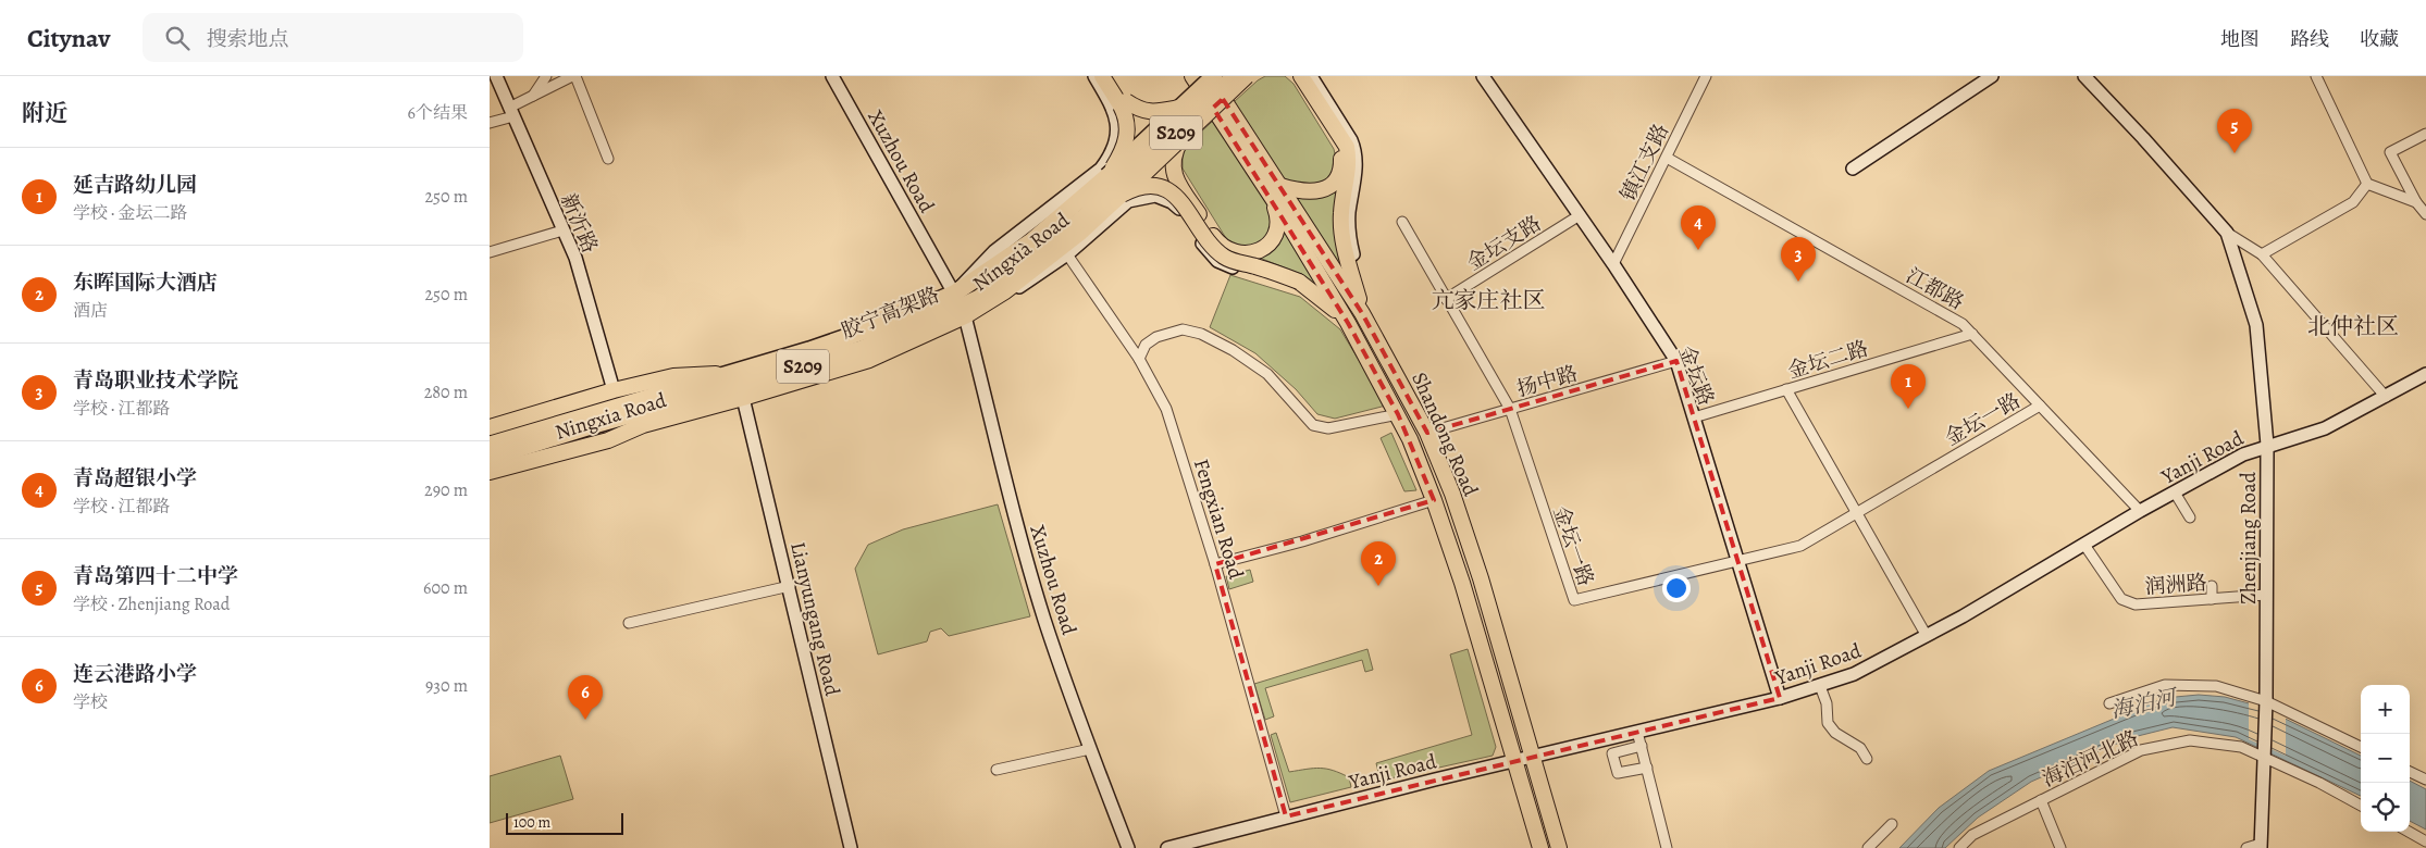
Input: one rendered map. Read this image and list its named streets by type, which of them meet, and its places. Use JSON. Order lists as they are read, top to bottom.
{
  "streets": {
    "highway": ["S209", "胶宁高架路"],
    "main road": ["Níngxià Road", "Ningxia Road", "Shandong Road"],
    "street": [
      "Xuzhou Road",
      "镇江支路",
      "新沂路",
      "金坛支路",
      "江都路",
      "金坛二路",
      "金坛路",
      "扬中路",
      "金坛一路",
      "Yanji Road",
      "Fengxian Road",
      "Zhenjiang Road",
      "润洲路",
      "Lianyungang Road",
      "海泊河北路"
    ]
  },
  "crossings": [
    ["Xuzhou Road", "Níngxià Road"],
    ["Xuzhou Road", "胶宁高架路"],
    ["镇江支路", "江都路"],
    ["镇江支路", "金坛路"],
    ["新沂路", "Ningxia Road"],
    ["金坛支路", "金坛路"],
    ["金坛支路", "金坛一路"],
    ["Níngxià Road", "胶宁高架路"],
    ["Níngxià Road", "Ningxia Road"],
    ["Níngxià Road", "Lianyungang Road"],
    ["江都路", "金坛二路"],
    ["江都路", "金坛一路"],
    ["江都路", "Yanji Road"],
    ["胶宁高架路", "Ningxia Road"],
    ["金坛二路", "金坛路"],
    ["金坛路", "扬中路"],
    ["金坛路", "金坛一路"],
    ["金坛路", "Yanji Road"],
    ["扬中路", "金坛一路"],
    ["扬中路", "Shandong Road"],
    ["Ningxia Road", "Lianyungang Road"],
    ["Shandong Road", "Yanji Road"],
    ["Yanji Road", "Fengxian Road"],
    ["Yanji Road", "Zhenjiang Road"],
    ["Yanji Road", "润洲路"],
    ["Zhenjiang Road", "润洲路"],
    ["Zhenjiang Road", "海泊河北路"]
  ],
  "districts": ["亢家庄社区", "北仲社区"],
  "water": ["海泊河"],
  "scale_bar": "100 m",
  "page": {
    "header": "Citynav",
    "search": "搜索地点",
    "nav": ["地图", "路线", "收藏"],
    "heading": ["附近", "6个结果"],
    "pins": [
      "5",
      "4",
      "3",
      "1",
      "2",
      "6"
    ],
    "list": [
      {
        "mark": "1",
        "name": "延吉路幼儿园",
        "note": "学校 · 金坛二路",
        "value": "250 m"
      },
      {
        "mark": "2",
        "name": "东晖国际大酒店",
        "note": "酒店",
        "value": "250 m"
      },
      {
        "mark": "3",
        "name": "青岛职业技术学院",
        "note": "学校 · 江都路",
        "value": "280 m"
      },
      {
        "mark": "4",
        "name": "青岛超银小学",
        "note": "学校 · 江都路",
        "value": "290 m"
      },
      {
        "mark": "5",
        "name": "青岛第四十二中学",
        "note": "学校 · Zhenjiang Road",
        "value": "600 m"
      },
      {
        "mark": "6",
        "name": "连云港路小学",
        "note": "学校",
        "value": "930 m"
      }
    ],
    "map_buttons": ["+", "−"],
    "scale": "100 m"
  }
}
